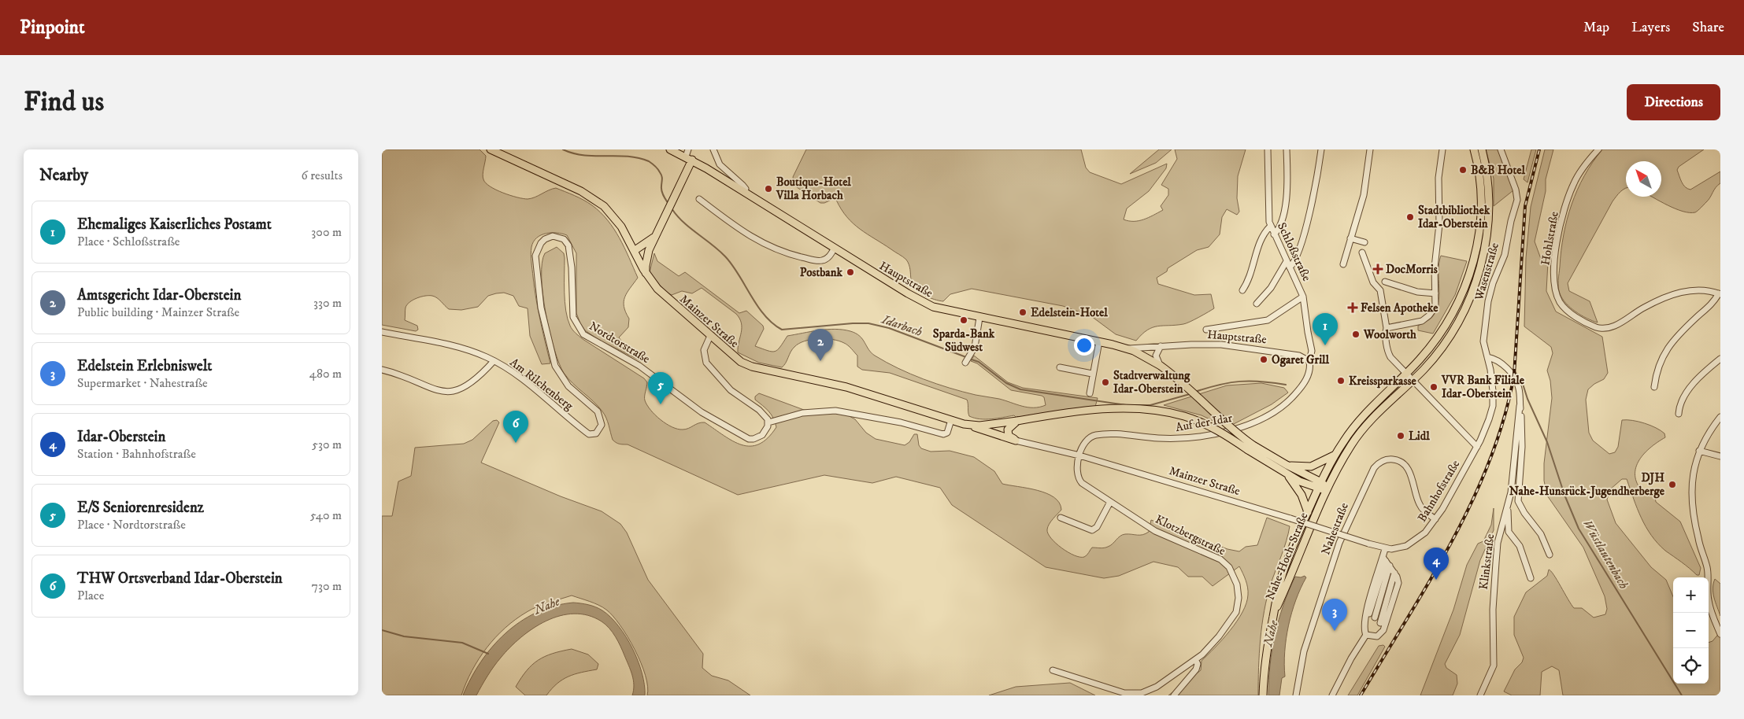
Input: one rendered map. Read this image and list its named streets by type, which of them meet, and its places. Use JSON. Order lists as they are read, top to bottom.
{
  "streets": {
    "main road": ["Hauptstraße", "Mainzer Straße", "Nahe-Hoch-Straße"],
    "street": [
      "Hohlstraße",
      "Schloßstraße",
      "Wasenstraße",
      "Nordtorstraße",
      "Am Rilchenberg",
      "Auf der Idar",
      "Bahnhofstraße",
      "Nahestraße",
      "Klotzbergstraße",
      "Klinkstraße"
    ]
  },
  "crossings": [
    ["Schloßstraße", "Hauptstraße"],
    ["Schloßstraße", "Auf der Idar"],
    ["Wasenstraße", "Bahnhofstraße"],
    ["Hauptstraße", "Auf der Idar"],
    ["Mainzer Straße", "Auf der Idar"],
    ["Mainzer Straße", "Bahnhofstraße"],
    ["Mainzer Straße", "Klotzbergstraße"],
    ["Nordtorstraße", "Am Rilchenberg"],
    ["Auf der Idar", "Klotzbergstraße"],
    ["Bahnhofstraße", "Nahestraße"]
  ],
  "water": ["Idarbach", "Wüstlautenbach", "Nahe"],
  "places": {
    "other": [
      "B&B Hotel",
      "Boutique-Hotel Villa Horbach",
      "Stadtbibliothek Idar-Oberstein",
      "Postbank",
      "Edelstein-Hotel",
      "Sparda-Bank Südwest",
      "Woolworth",
      "Ogaret Grill",
      "Kreissparkasse",
      "Stadtverwaltung Idar-Oberstein",
      "VVR Bank Filiale Idar-Oberstein",
      "Lidl",
      "DJH Nahe-Hunsrück-Jugendherberge"
    ],
    "health": ["DocMorris", "Felsen Apotheke"]
  },
  "north": "top left",
  "page": {
    "header": "Pinpoint",
    "nav": ["Map", "Layers", "Share"],
    "buttons": "Directions",
    "title": "Find us",
    "heading": ["Nearby", "6 results"],
    "list": [
      {
        "mark": "1",
        "name": "Ehemaliges Kaiserliches Postamt",
        "note": "Place · Schloßstraße",
        "value": "300 m"
      },
      {
        "mark": "2",
        "name": "Amtsgericht Idar-Oberstein",
        "note": "Public building · Mainzer Straße",
        "value": "330 m"
      },
      {
        "mark": "3",
        "name": "Edelstein Erlebniswelt",
        "note": "Supermarket · Nahestraße",
        "value": "480 m"
      },
      {
        "mark": "4",
        "name": "Idar-Oberstein",
        "note": "Station · Bahnhofstraße",
        "value": "530 m"
      },
      {
        "mark": "5",
        "name": "E/S Seniorenresidenz",
        "note": "Place · Nordtorstraße",
        "value": "540 m"
      },
      {
        "mark": "6",
        "name": "THW Ortsverband Idar-Oberstein",
        "note": "Place",
        "value": "730 m"
      }
    ],
    "pins": [
      "1",
      "2",
      "5",
      "6",
      "4",
      "3"
    ],
    "map_buttons": ["+", "−"]
  }
}
